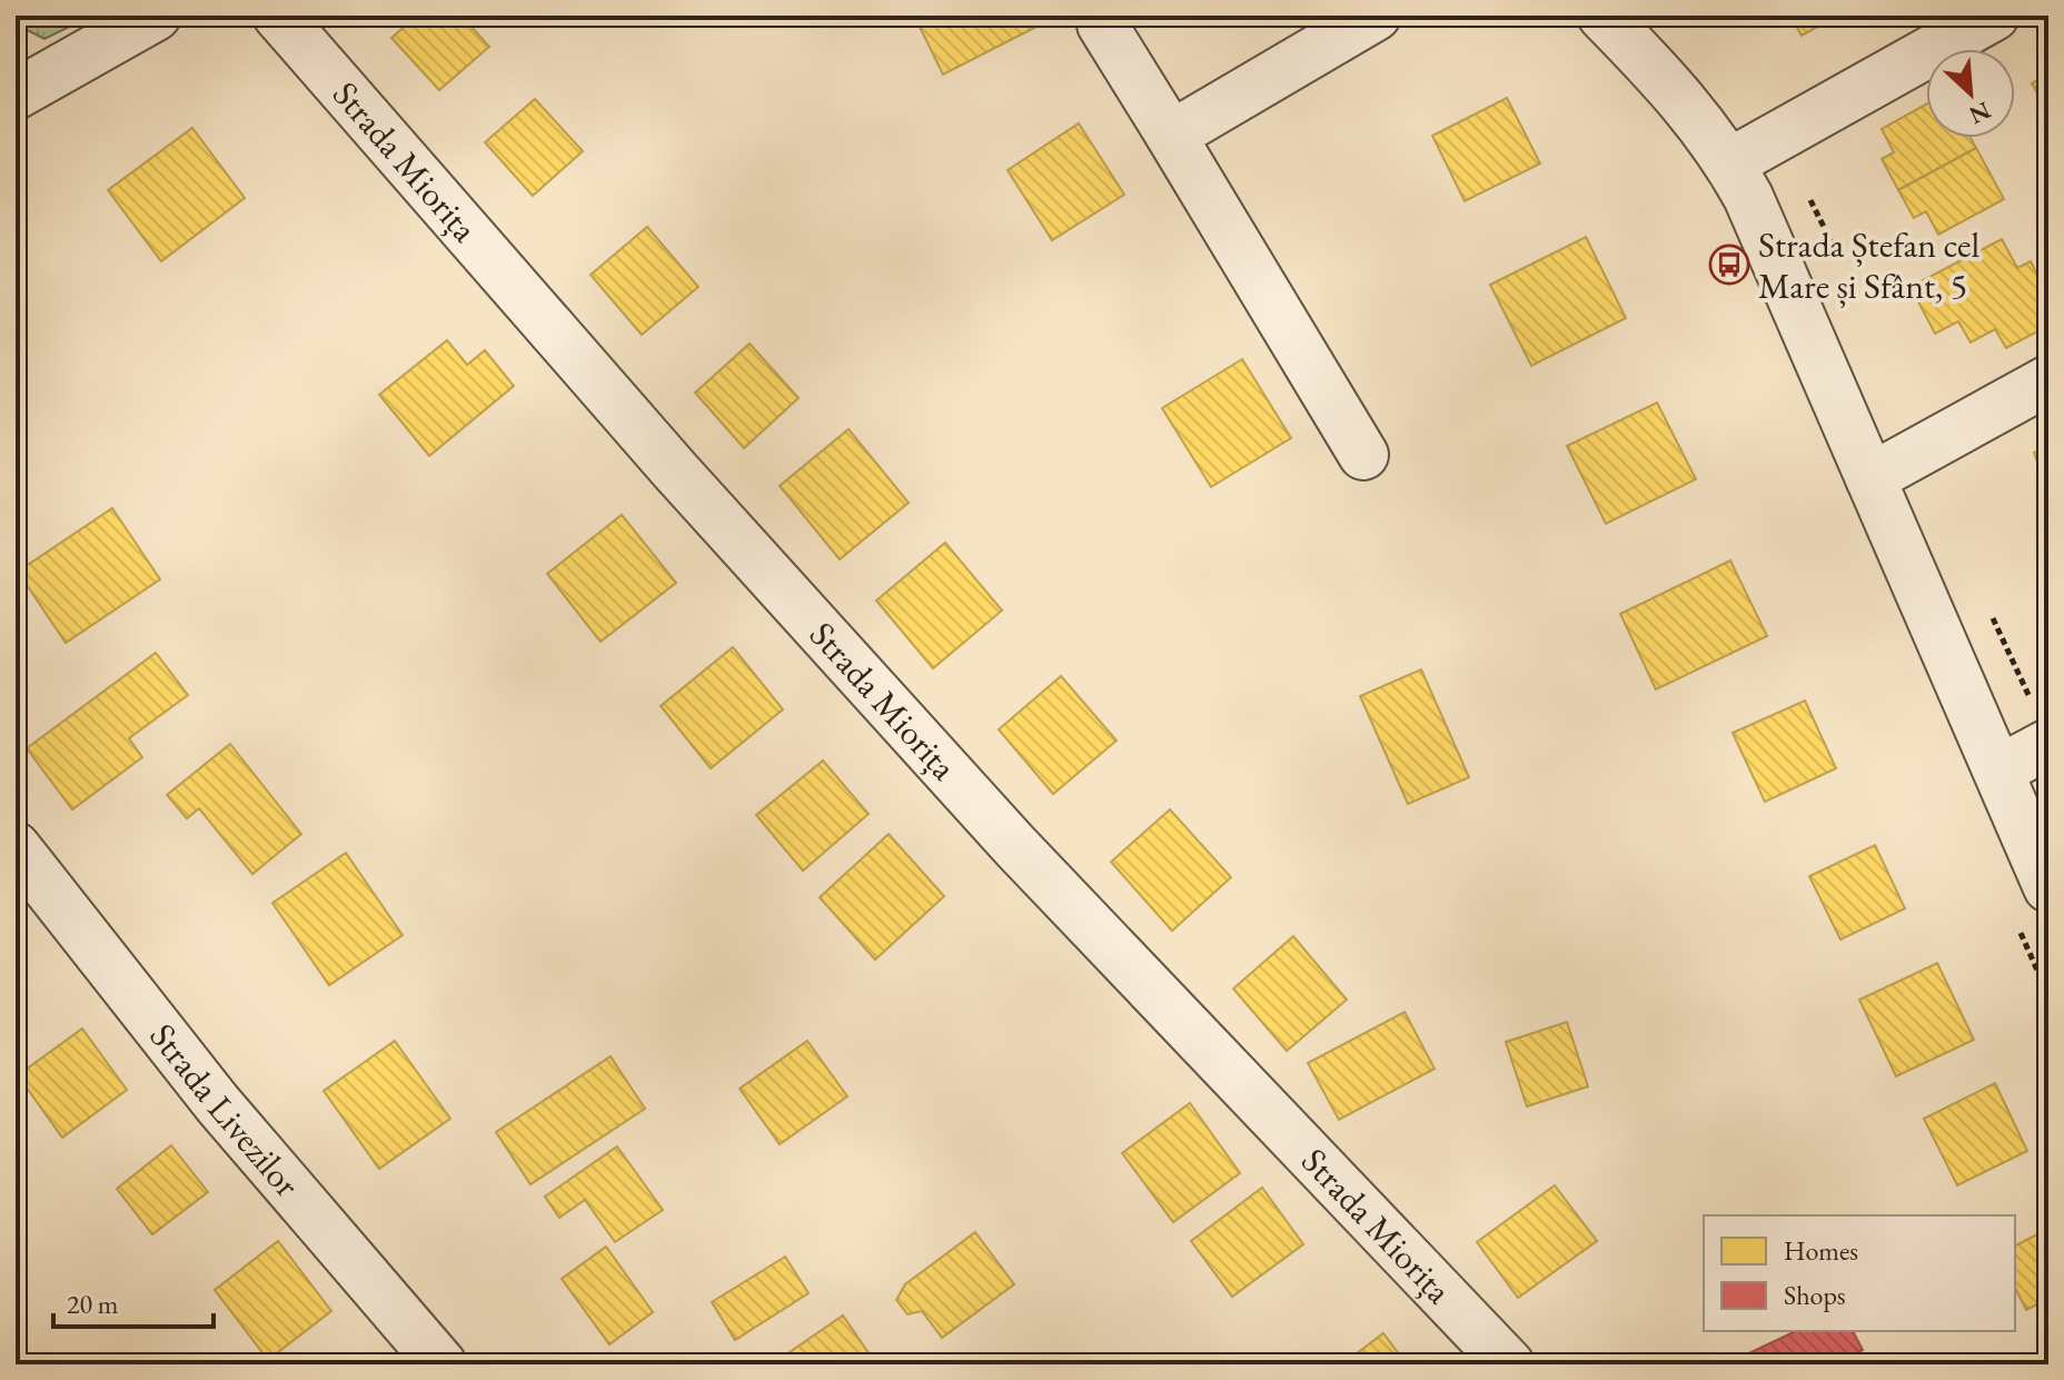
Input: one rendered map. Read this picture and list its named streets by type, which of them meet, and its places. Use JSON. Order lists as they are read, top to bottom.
{
  "streets": {
    "street": ["Strada Miorița", "Strada Livezilor"]
  },
  "places": {
    "bus stop": ["Strada Ștefan cel Mare și Sfânt, 5"]
  },
  "legend": ["Homes", "Shops"],
  "scale_bar": "20 m",
  "north": "bottom right"
}
